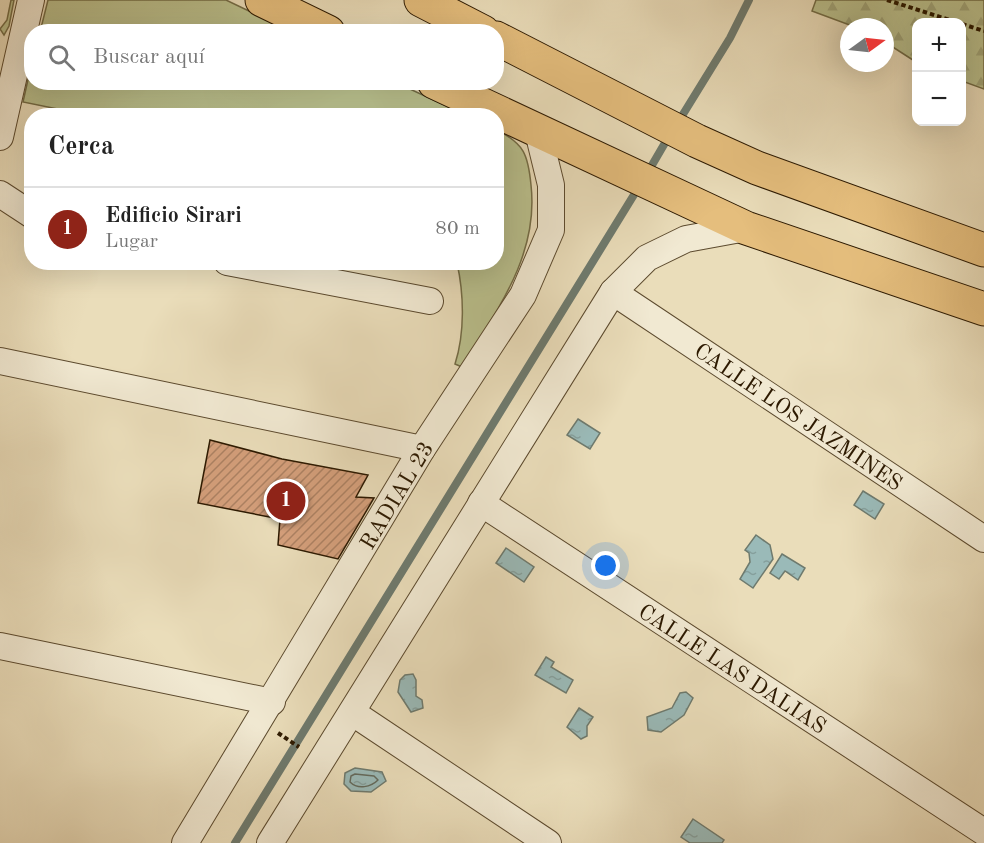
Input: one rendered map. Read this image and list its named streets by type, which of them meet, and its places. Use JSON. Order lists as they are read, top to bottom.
{
  "streets": {
    "street": ["CALLE LOS JAZMINES", "RADIAL 23", "CALLE LAS DALIAS"]
  },
  "north": "right",
  "page": {
    "map_buttons": ["+", "−"],
    "search": "Buscar aquí",
    "heading": "Cerca",
    "list": [
      {
        "mark": "1",
        "name": "Edificio Sirari",
        "note": "Lugar",
        "value": "80 m"
      }
    ],
    "pins": "1"
  }
}
